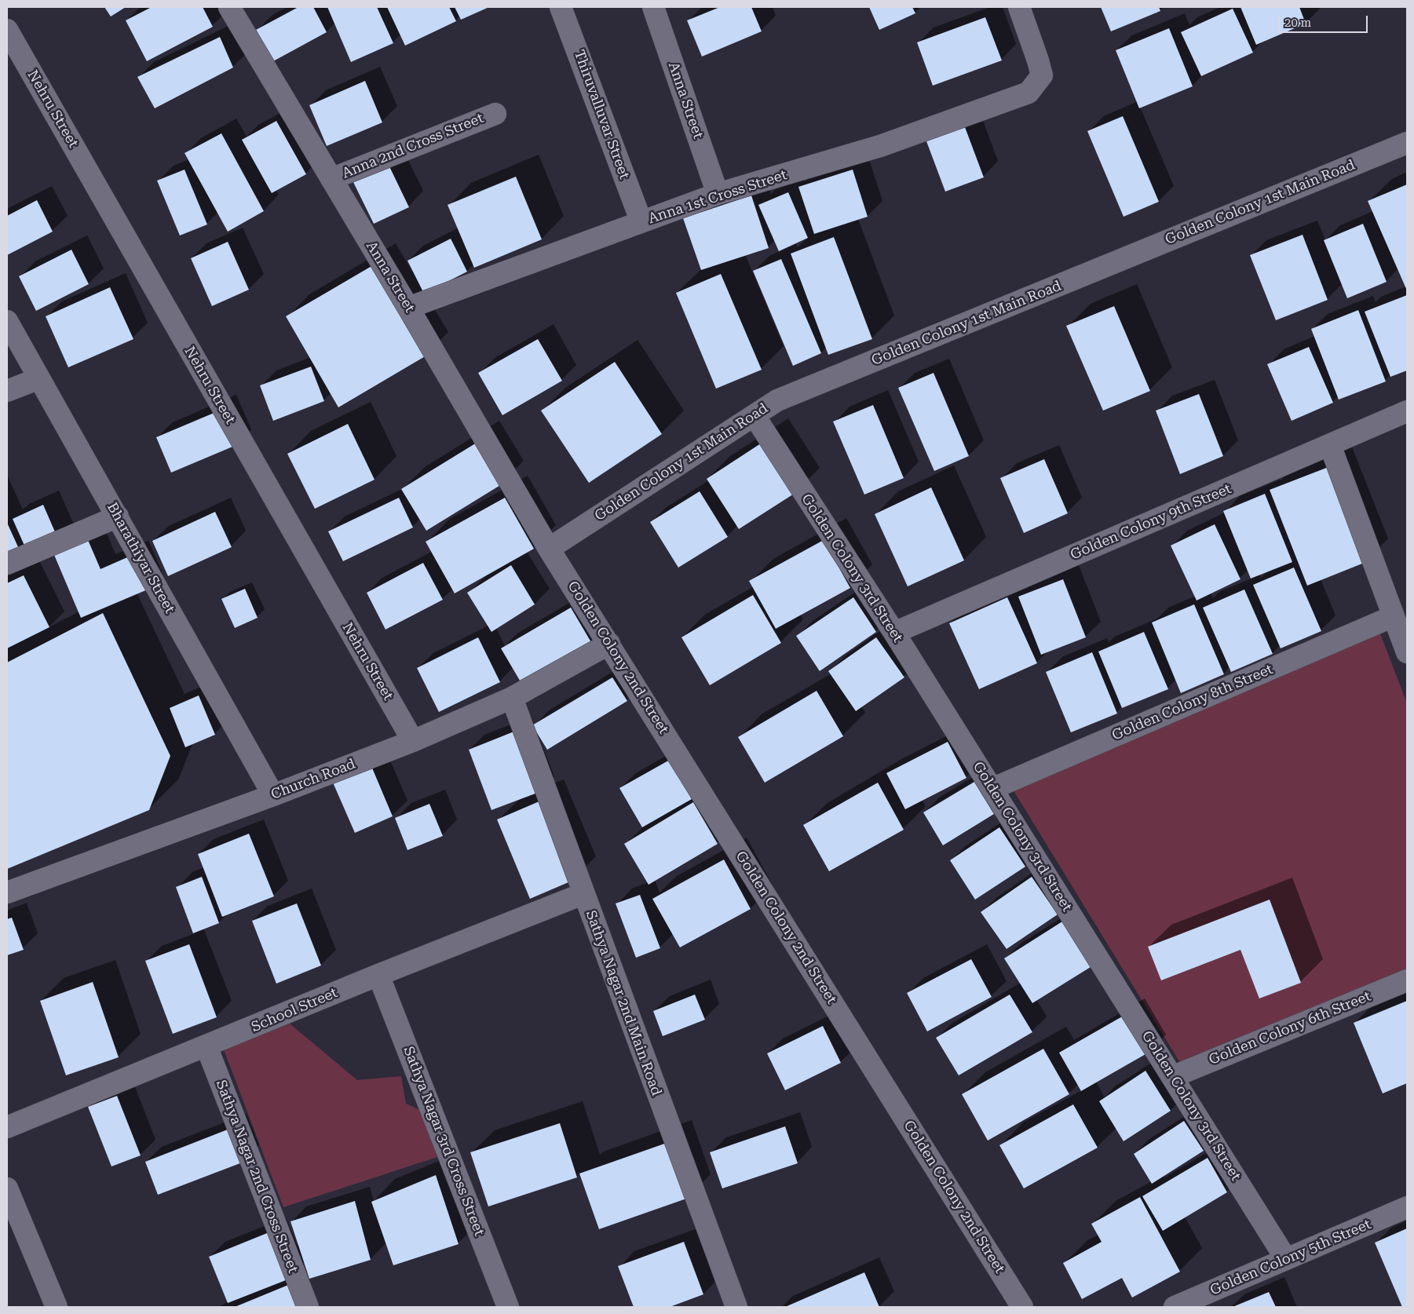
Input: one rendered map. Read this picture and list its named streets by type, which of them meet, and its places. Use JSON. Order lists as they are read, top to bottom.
{
  "streets": {
    "street": [
      "Anna Street",
      "Nehru Street",
      "Thiruvalluvar Street",
      "Anna 2nd Cross Street",
      "Anna 1st Cross Street",
      "Golden Colony 1st Main Road",
      "Golden Colony 9th Street",
      "Bharathiyar Street",
      "Golden Colony 3rd Street",
      "Golden Colony 2nd Street",
      "Golden Colony 8th Street",
      "Church Road",
      "Sathya Nagar 2nd Main Road",
      "School Street",
      "Golden Colony 6th Street",
      "Sathya Nagar 3rd Cross Street",
      "Sathya Nagar 2nd Cross Street",
      "Golden Colony 5th Street"
    ]
  },
  "crossings": [
    ["Anna Street", "Anna 2nd Cross Street"],
    ["Anna Street", "Anna 1st Cross Street"],
    ["Anna Street", "Golden Colony 1st Main Road"],
    ["Anna Street", "Golden Colony 2nd Street"],
    ["Nehru Street", "Church Road"],
    ["Thiruvalluvar Street", "Anna 1st Cross Street"],
    ["Golden Colony 1st Main Road", "Golden Colony 3rd Street"],
    ["Golden Colony 1st Main Road", "Golden Colony 2nd Street"],
    ["Golden Colony 9th Street", "Golden Colony 3rd Street"],
    ["Bharathiyar Street", "Church Road"],
    ["Golden Colony 3rd Street", "Golden Colony 8th Street"],
    ["Golden Colony 3rd Street", "Golden Colony 6th Street"],
    ["Golden Colony 3rd Street", "Golden Colony 5th Street"],
    ["Golden Colony 2nd Street", "Church Road"],
    ["Church Road", "Sathya Nagar 2nd Main Road"],
    ["Sathya Nagar 2nd Main Road", "School Street"],
    ["School Street", "Sathya Nagar 3rd Cross Street"],
    ["School Street", "Sathya Nagar 2nd Cross Street"]
  ],
  "scale_bar": "20 m"
}
